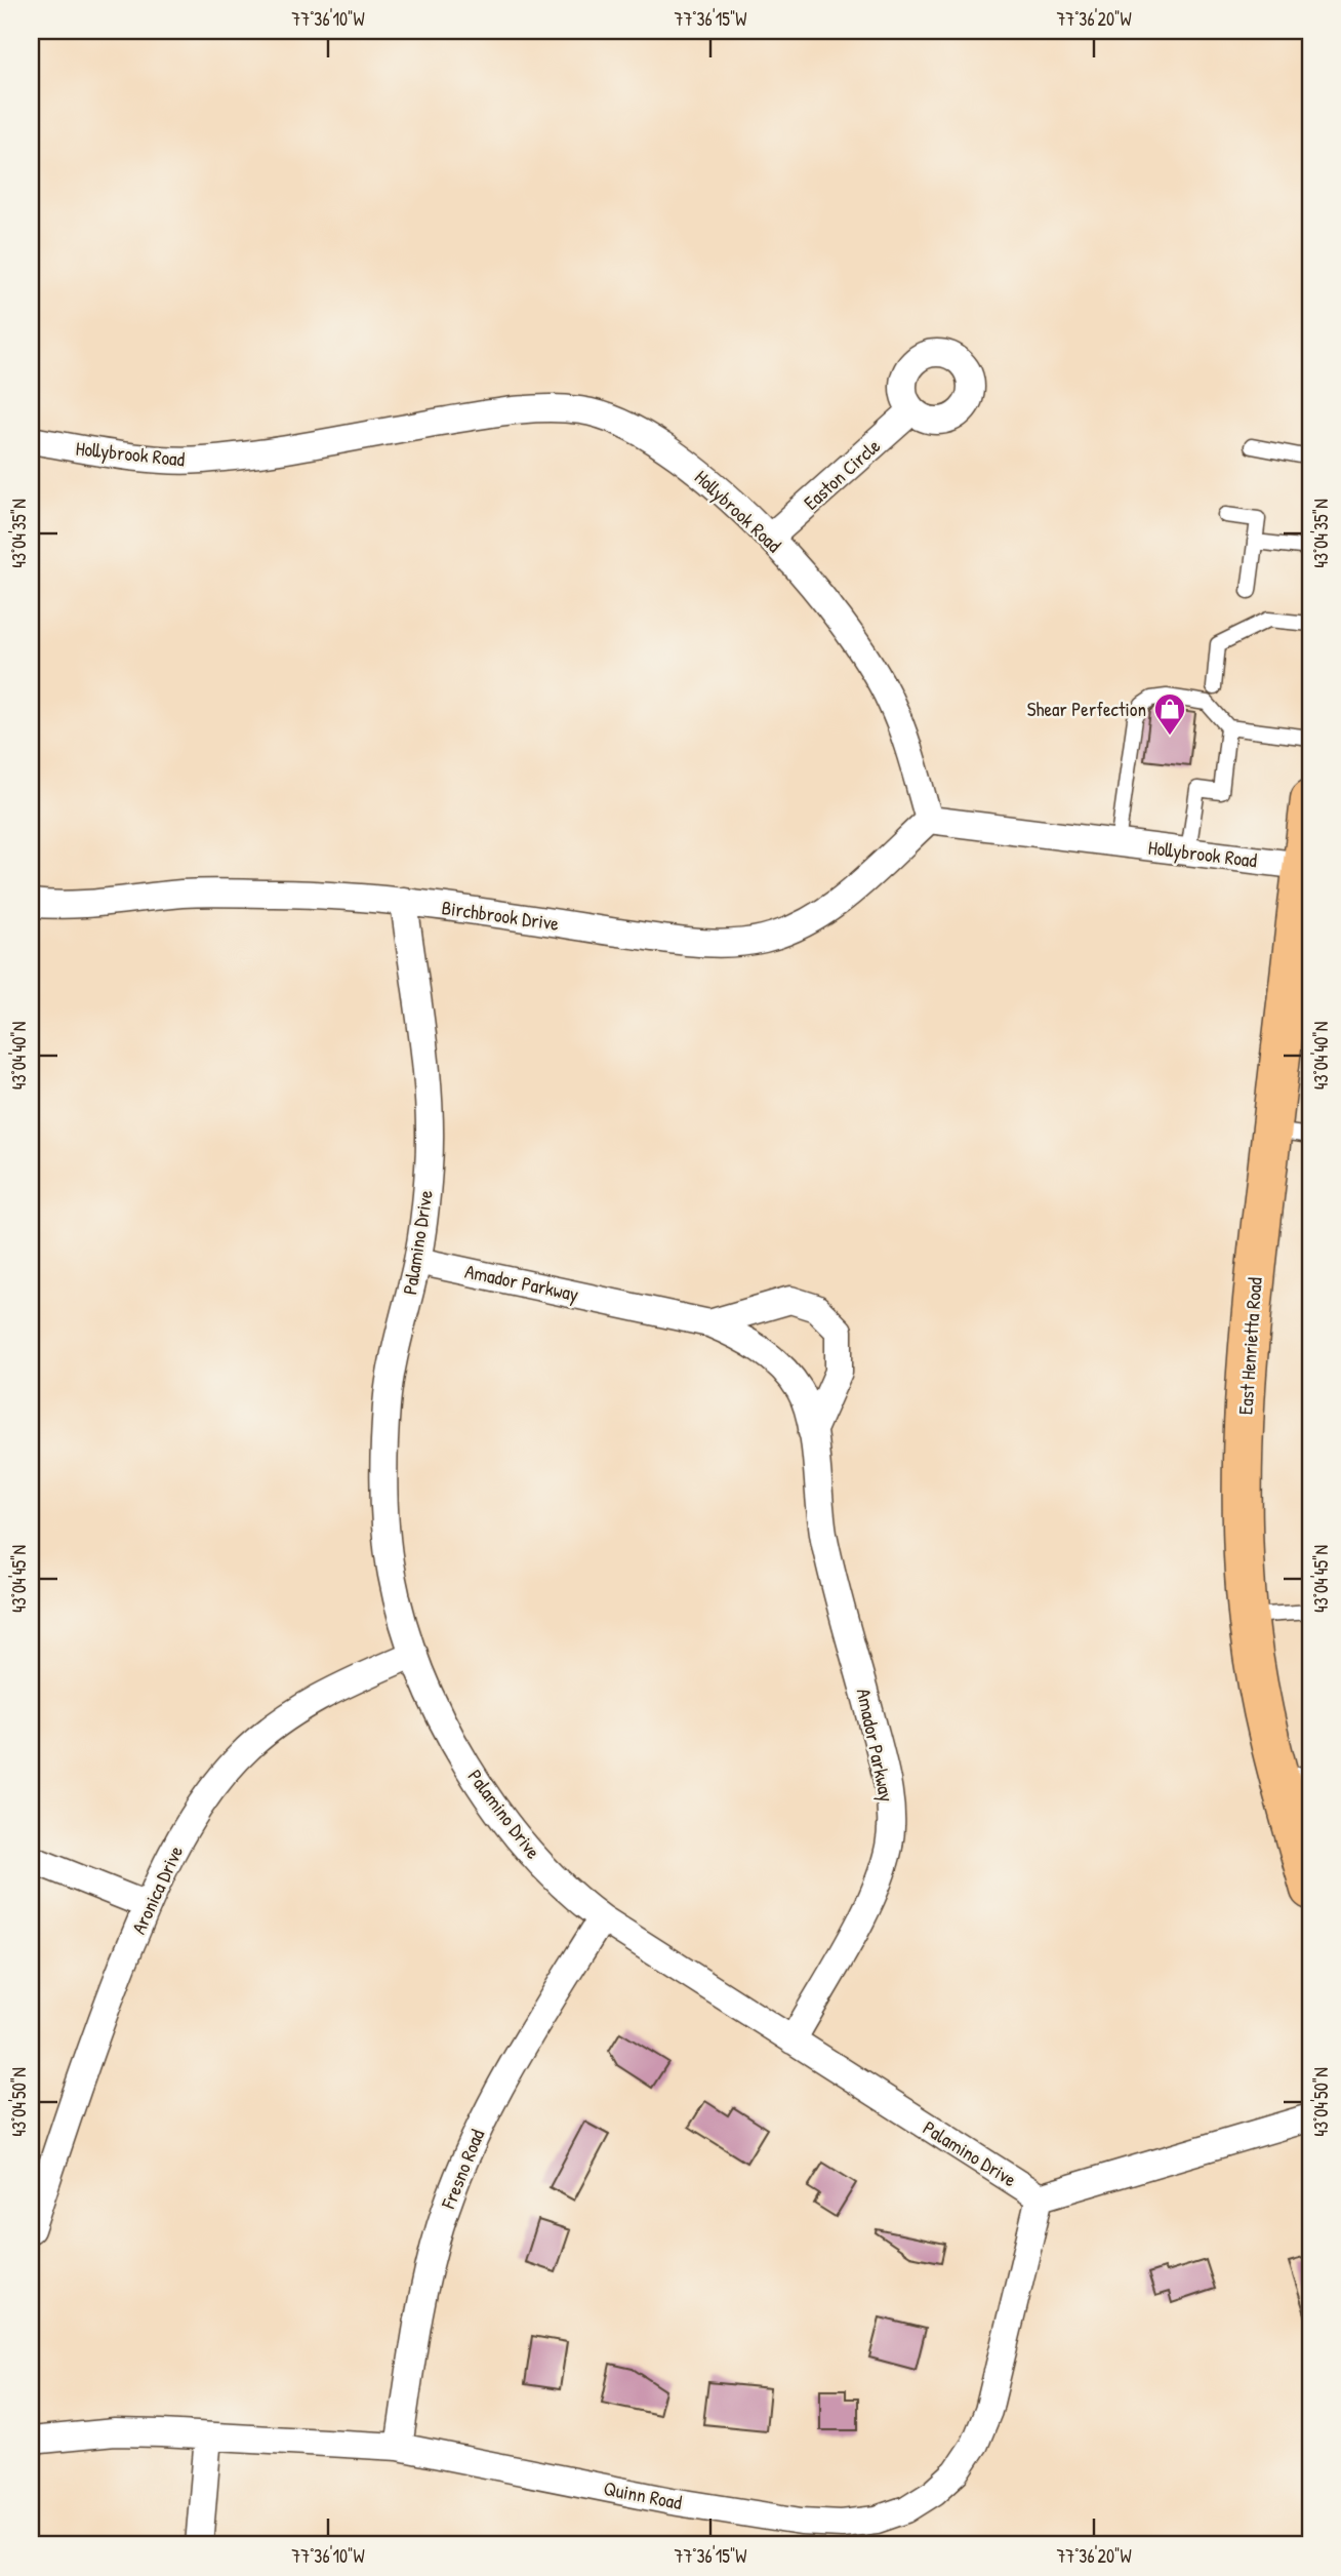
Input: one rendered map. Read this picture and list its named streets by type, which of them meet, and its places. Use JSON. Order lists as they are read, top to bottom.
{
  "streets": {
    "main road": ["East Henrietta Road"],
    "street": [
      "Hollybrook Road",
      "Easton Circle",
      "Birchbrook Drive",
      "Palamino Drive",
      "Amador Parkway",
      "Aronica Drive",
      "Fresno Road",
      "Quinn Road"
    ]
  },
  "crossings": [
    ["Hollybrook Road", "Easton Circle"],
    ["Hollybrook Road", "Birchbrook Drive"],
    ["Hollybrook Road", "East Henrietta Road"],
    ["Birchbrook Drive", "Palamino Drive"],
    ["Palamino Drive", "Amador Parkway"],
    ["Palamino Drive", "Aronica Drive"],
    ["Palamino Drive", "Fresno Road"],
    ["Palamino Drive", "Quinn Road"],
    ["Fresno Road", "Quinn Road"]
  ],
  "places": {
    "shop": ["Shear Perfection"]
  },
  "coordinates": [
    "77°36'10\"W",
    "77°36'15\"W",
    "77°36'20\"W",
    "43°04'35\"N",
    "43°04'40\"N",
    "43°04'45\"N",
    "43°04'50\"N"
  ]
}
